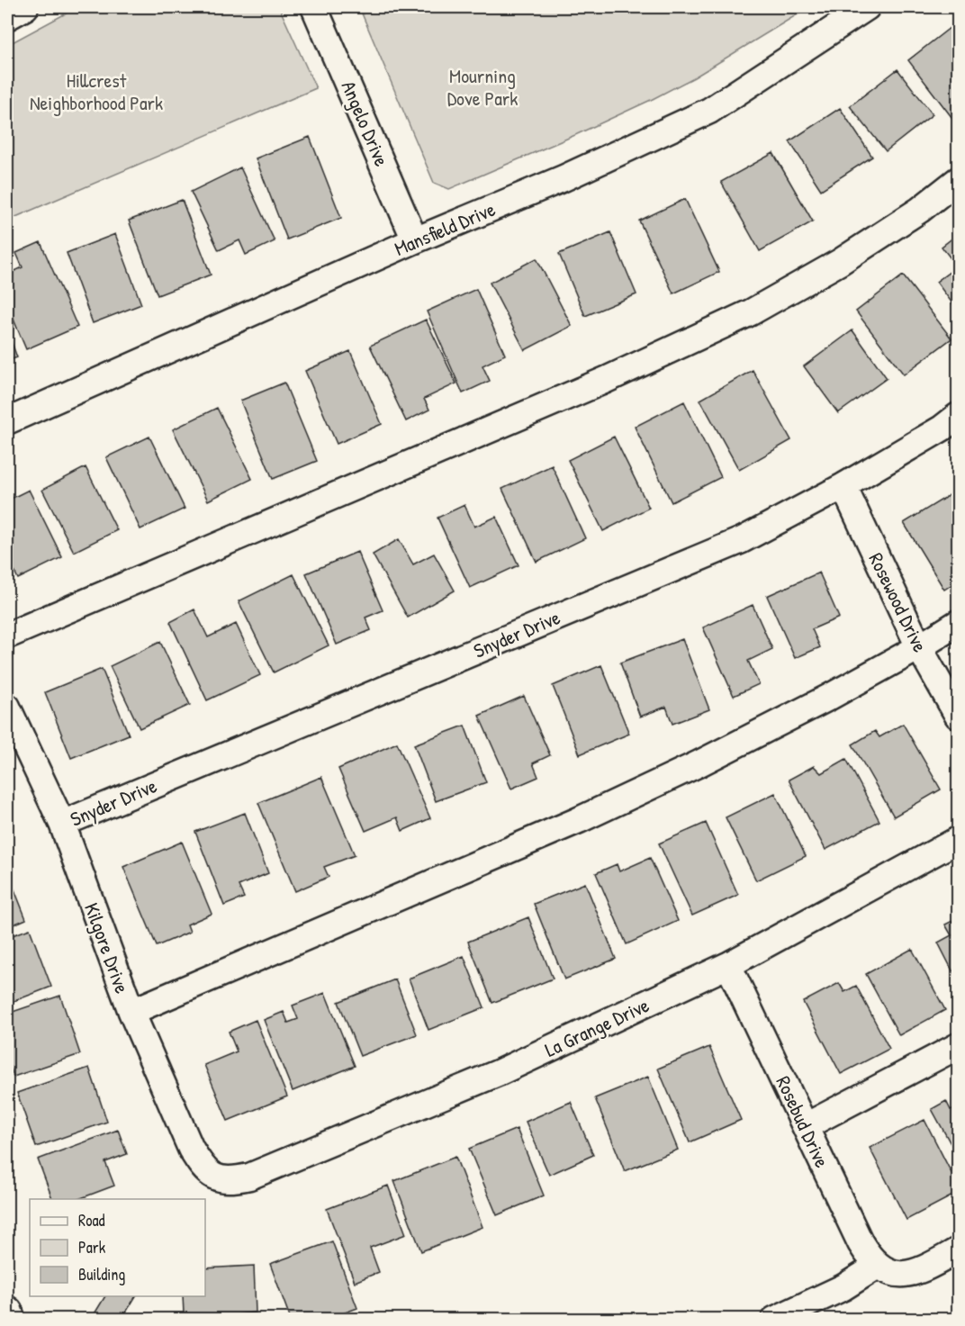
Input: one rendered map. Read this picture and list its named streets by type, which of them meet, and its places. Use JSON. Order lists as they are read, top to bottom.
{
  "streets": {
    "street": [
      "Angelo Drive",
      "Mansfield Drive",
      "Rosewood Drive",
      "Snyder Drive",
      "Kilgore Drive",
      "La Grange Drive",
      "Rosebud Drive"
    ]
  },
  "crossings": [
    ["Angelo Drive", "Mansfield Drive"],
    ["Rosewood Drive", "Snyder Drive"],
    ["Snyder Drive", "Kilgore Drive"],
    ["Kilgore Drive", "La Grange Drive"],
    ["La Grange Drive", "Rosebud Drive"]
  ],
  "parks": ["Mourning Dove Park", "Hillcrest Neighborhood Park"],
  "legend": ["Road", "Park", "Building"]
}
